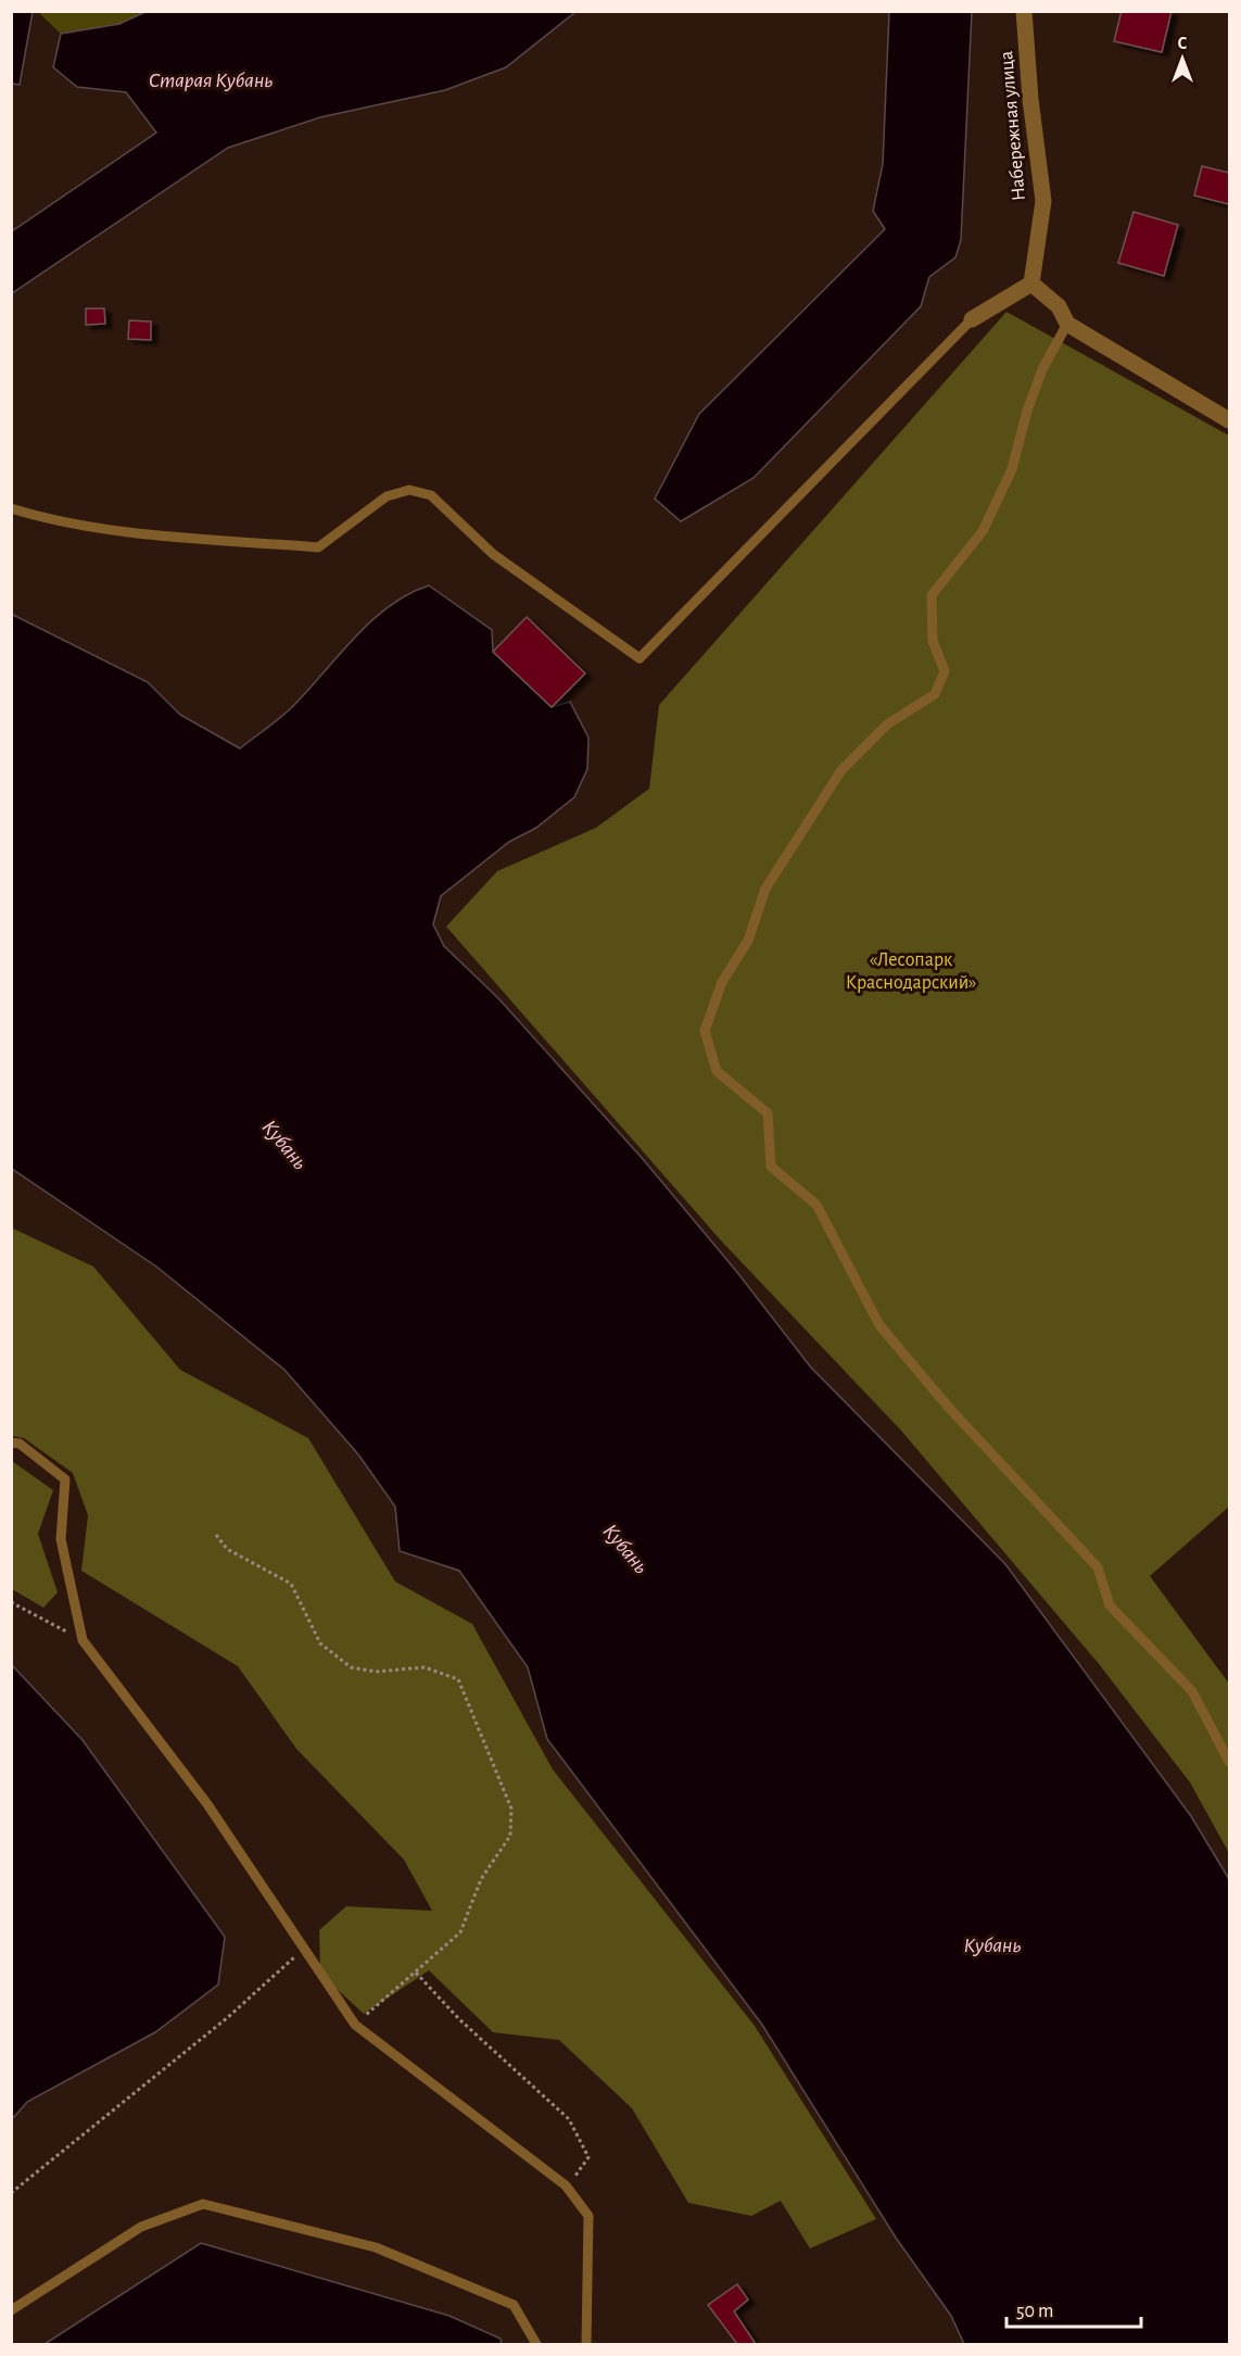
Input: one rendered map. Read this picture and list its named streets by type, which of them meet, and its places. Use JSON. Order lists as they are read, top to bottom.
{
  "streets": {
    "street": ["Набережная улица"]
  },
  "water": ["Старая Кубань", "Кубань"],
  "parks": ["«Лесопарк Краснодарский»"],
  "scale_bar": "50 m",
  "north": "top"
}
